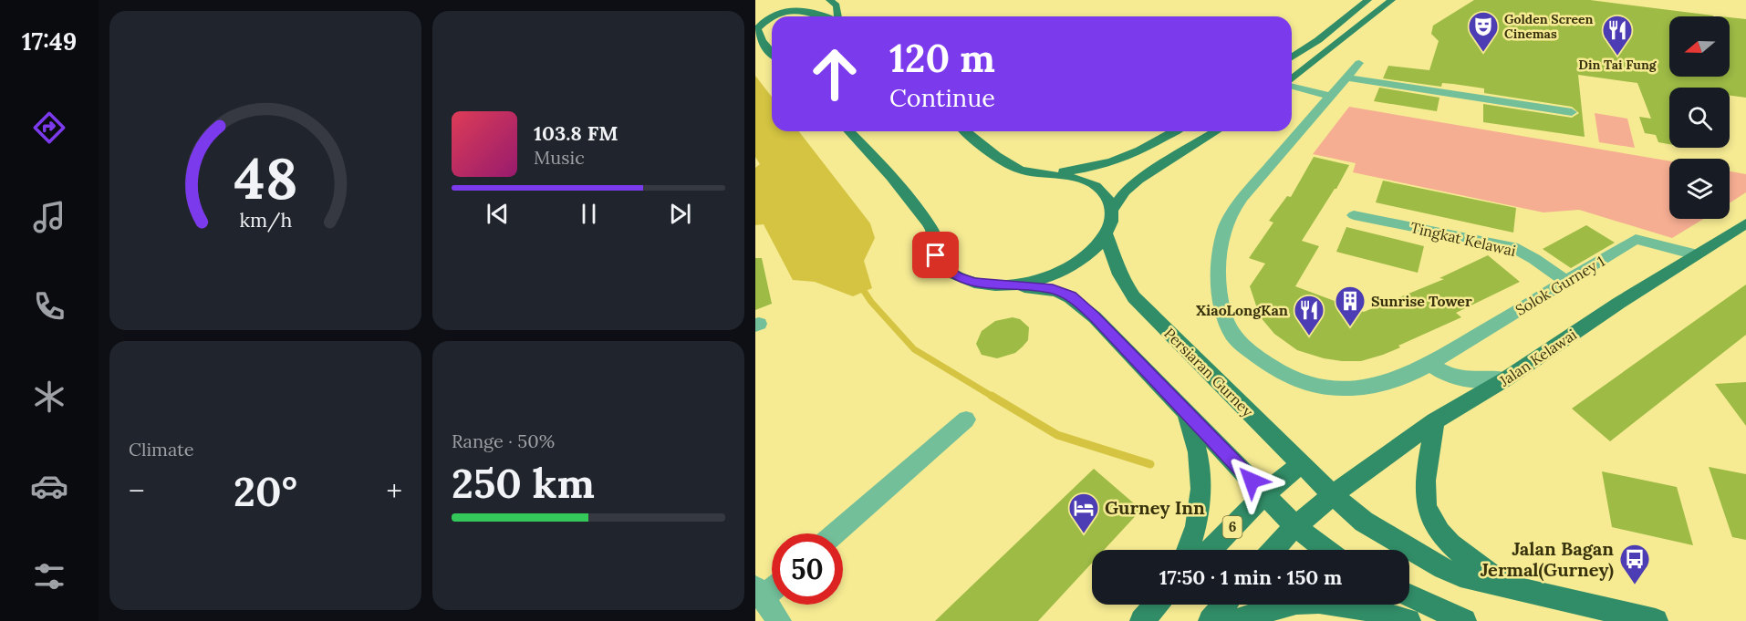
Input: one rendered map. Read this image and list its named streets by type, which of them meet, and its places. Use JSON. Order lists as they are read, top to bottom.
{
  "streets": {
    "main road": ["Jalan Kelawai", "Persiaran Gurney", "6"],
    "street": ["Tingkat Kelawai", "Solok Gurney 1"]
  },
  "crossings": [
    ["Tingkat Kelawai", "Solok Gurney 1"],
    ["Solok Gurney 1", "Jalan Kelawai"],
    ["Jalan Kelawai", "Persiaran Gurney"],
    ["Persiaran Gurney", "6"]
  ],
  "places": {
    "theatre": ["Golden Screen Cinemas"],
    "restaurant": ["Din Tai Fung", "XiaoLongKan"],
    "building": ["Sunrise Tower"],
    "hotel": ["Gurney Inn"],
    "bus stop": ["Jalan Bagan Jermal(Gurney)"]
  },
  "north": "left",
  "page": {
    "tabs": "17:49",
    "turn": ["120 m", "Continue"],
    "song": ["103.8 FM", "Music"],
    "tile": [
      "Climate",
      ["Range · 50%", "250 km"]
    ],
    "heat": ["−", "20°", "+"],
    "limit": "50",
    "trip": "17:50 · 1 min · 150 m",
    "gauge": ["48", "km/h"]
  }
}
